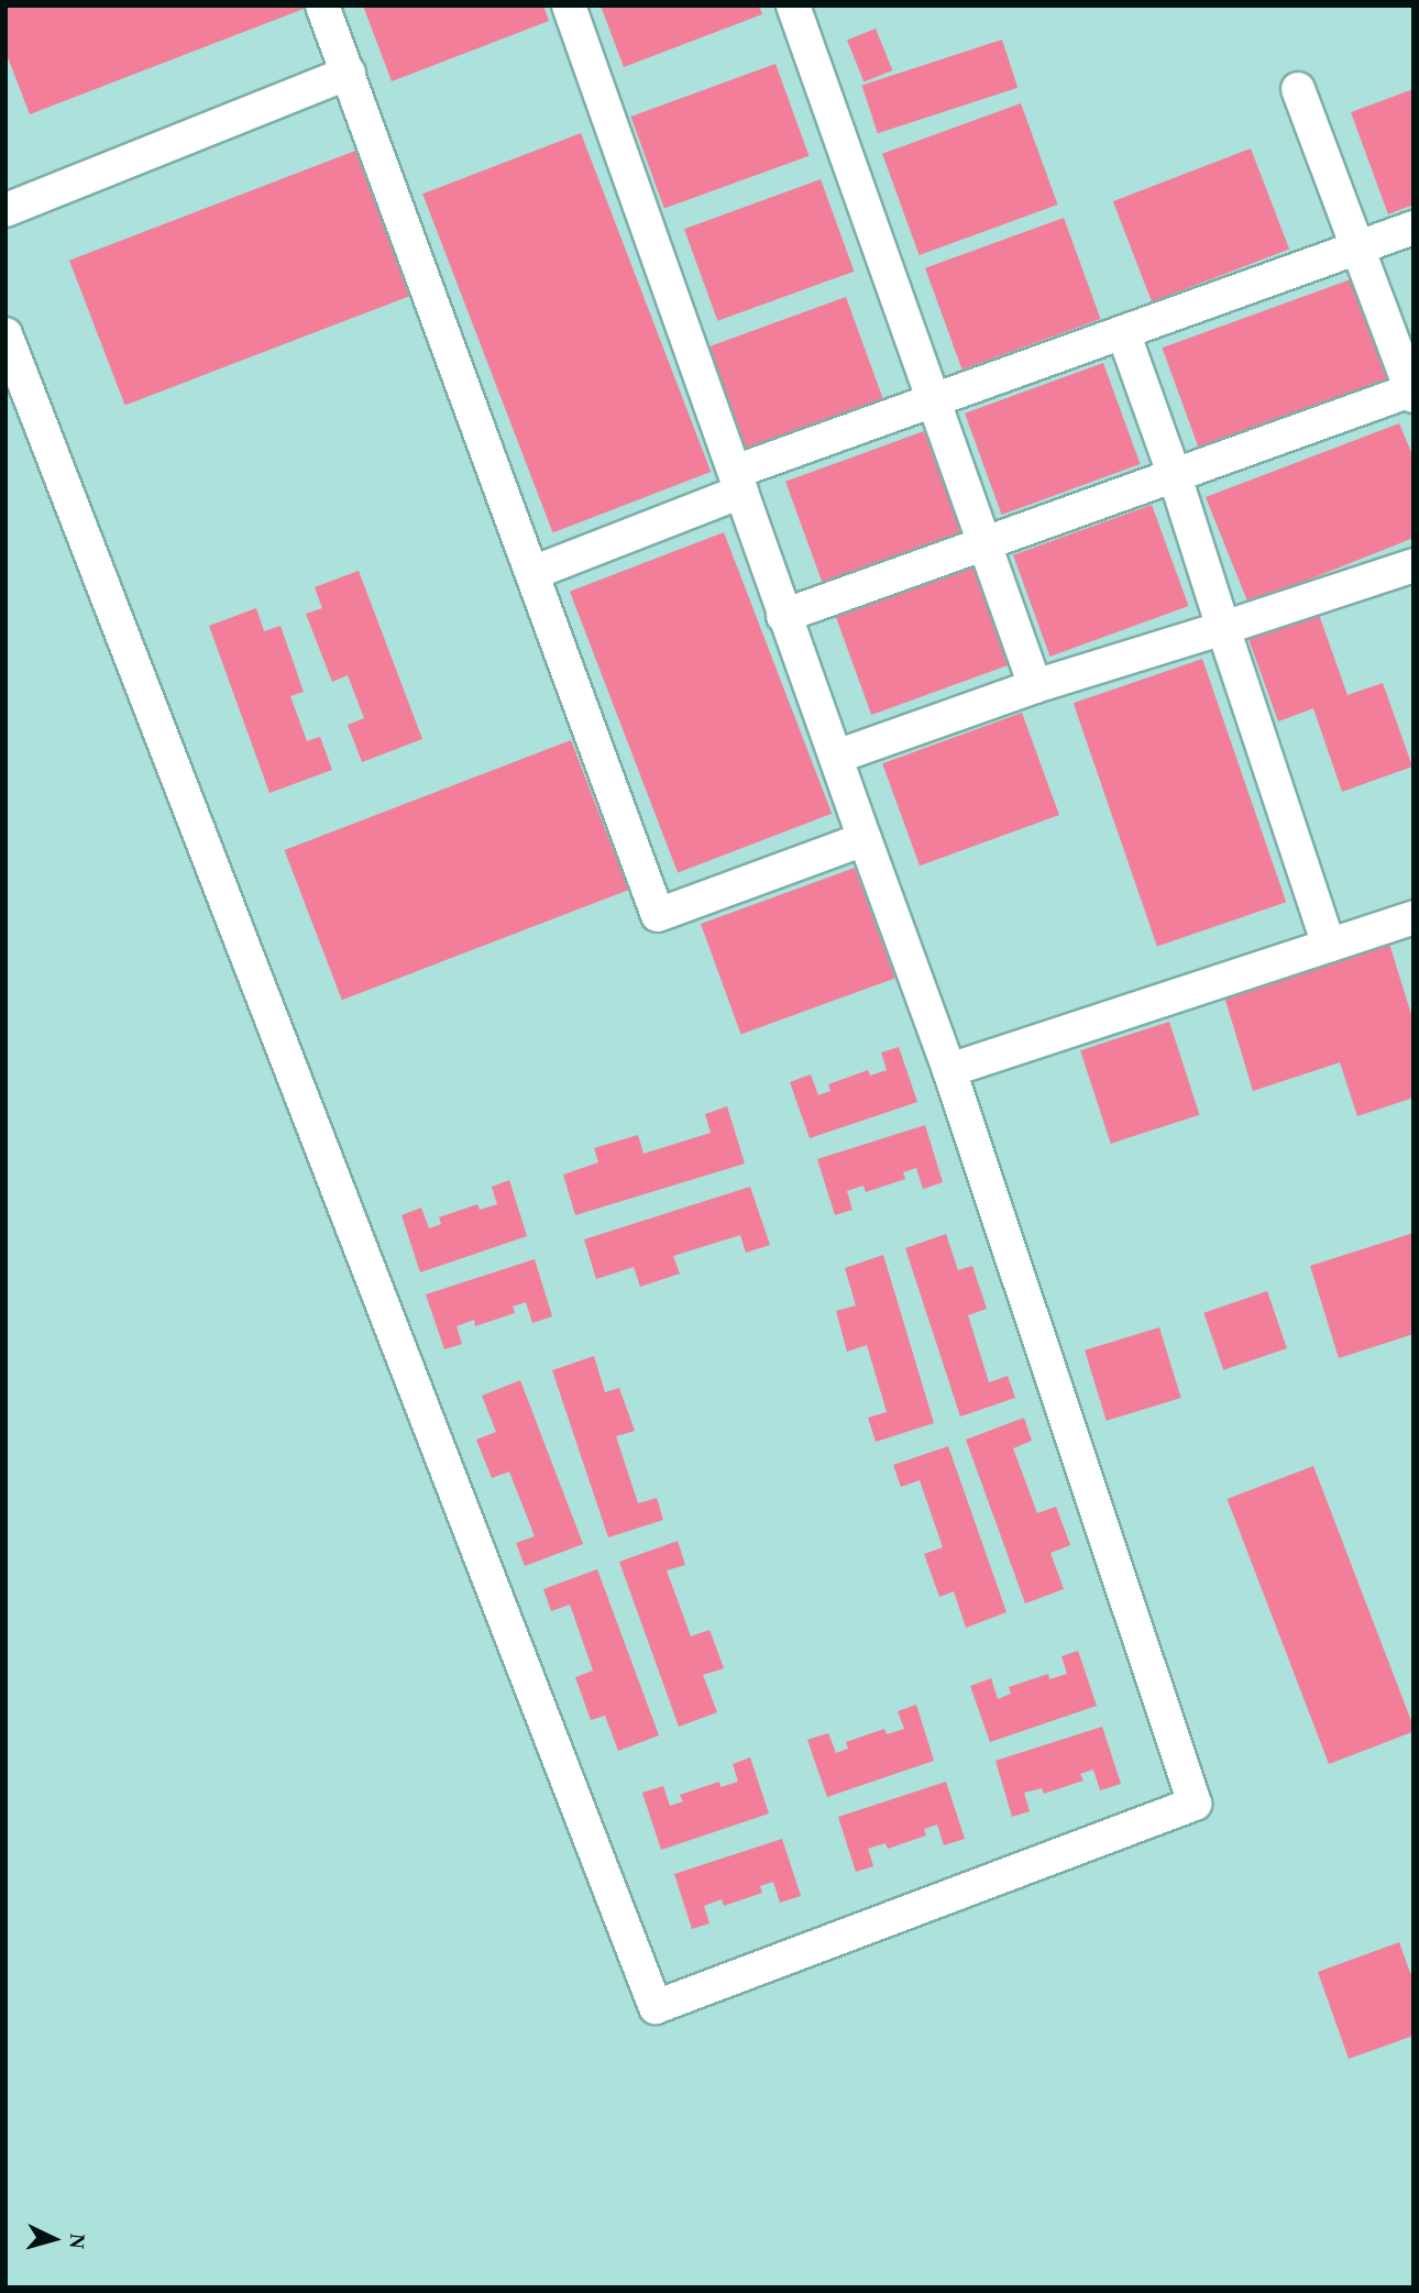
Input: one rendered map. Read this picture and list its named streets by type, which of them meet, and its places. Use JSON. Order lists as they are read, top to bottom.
{
  "north": "right"
}
